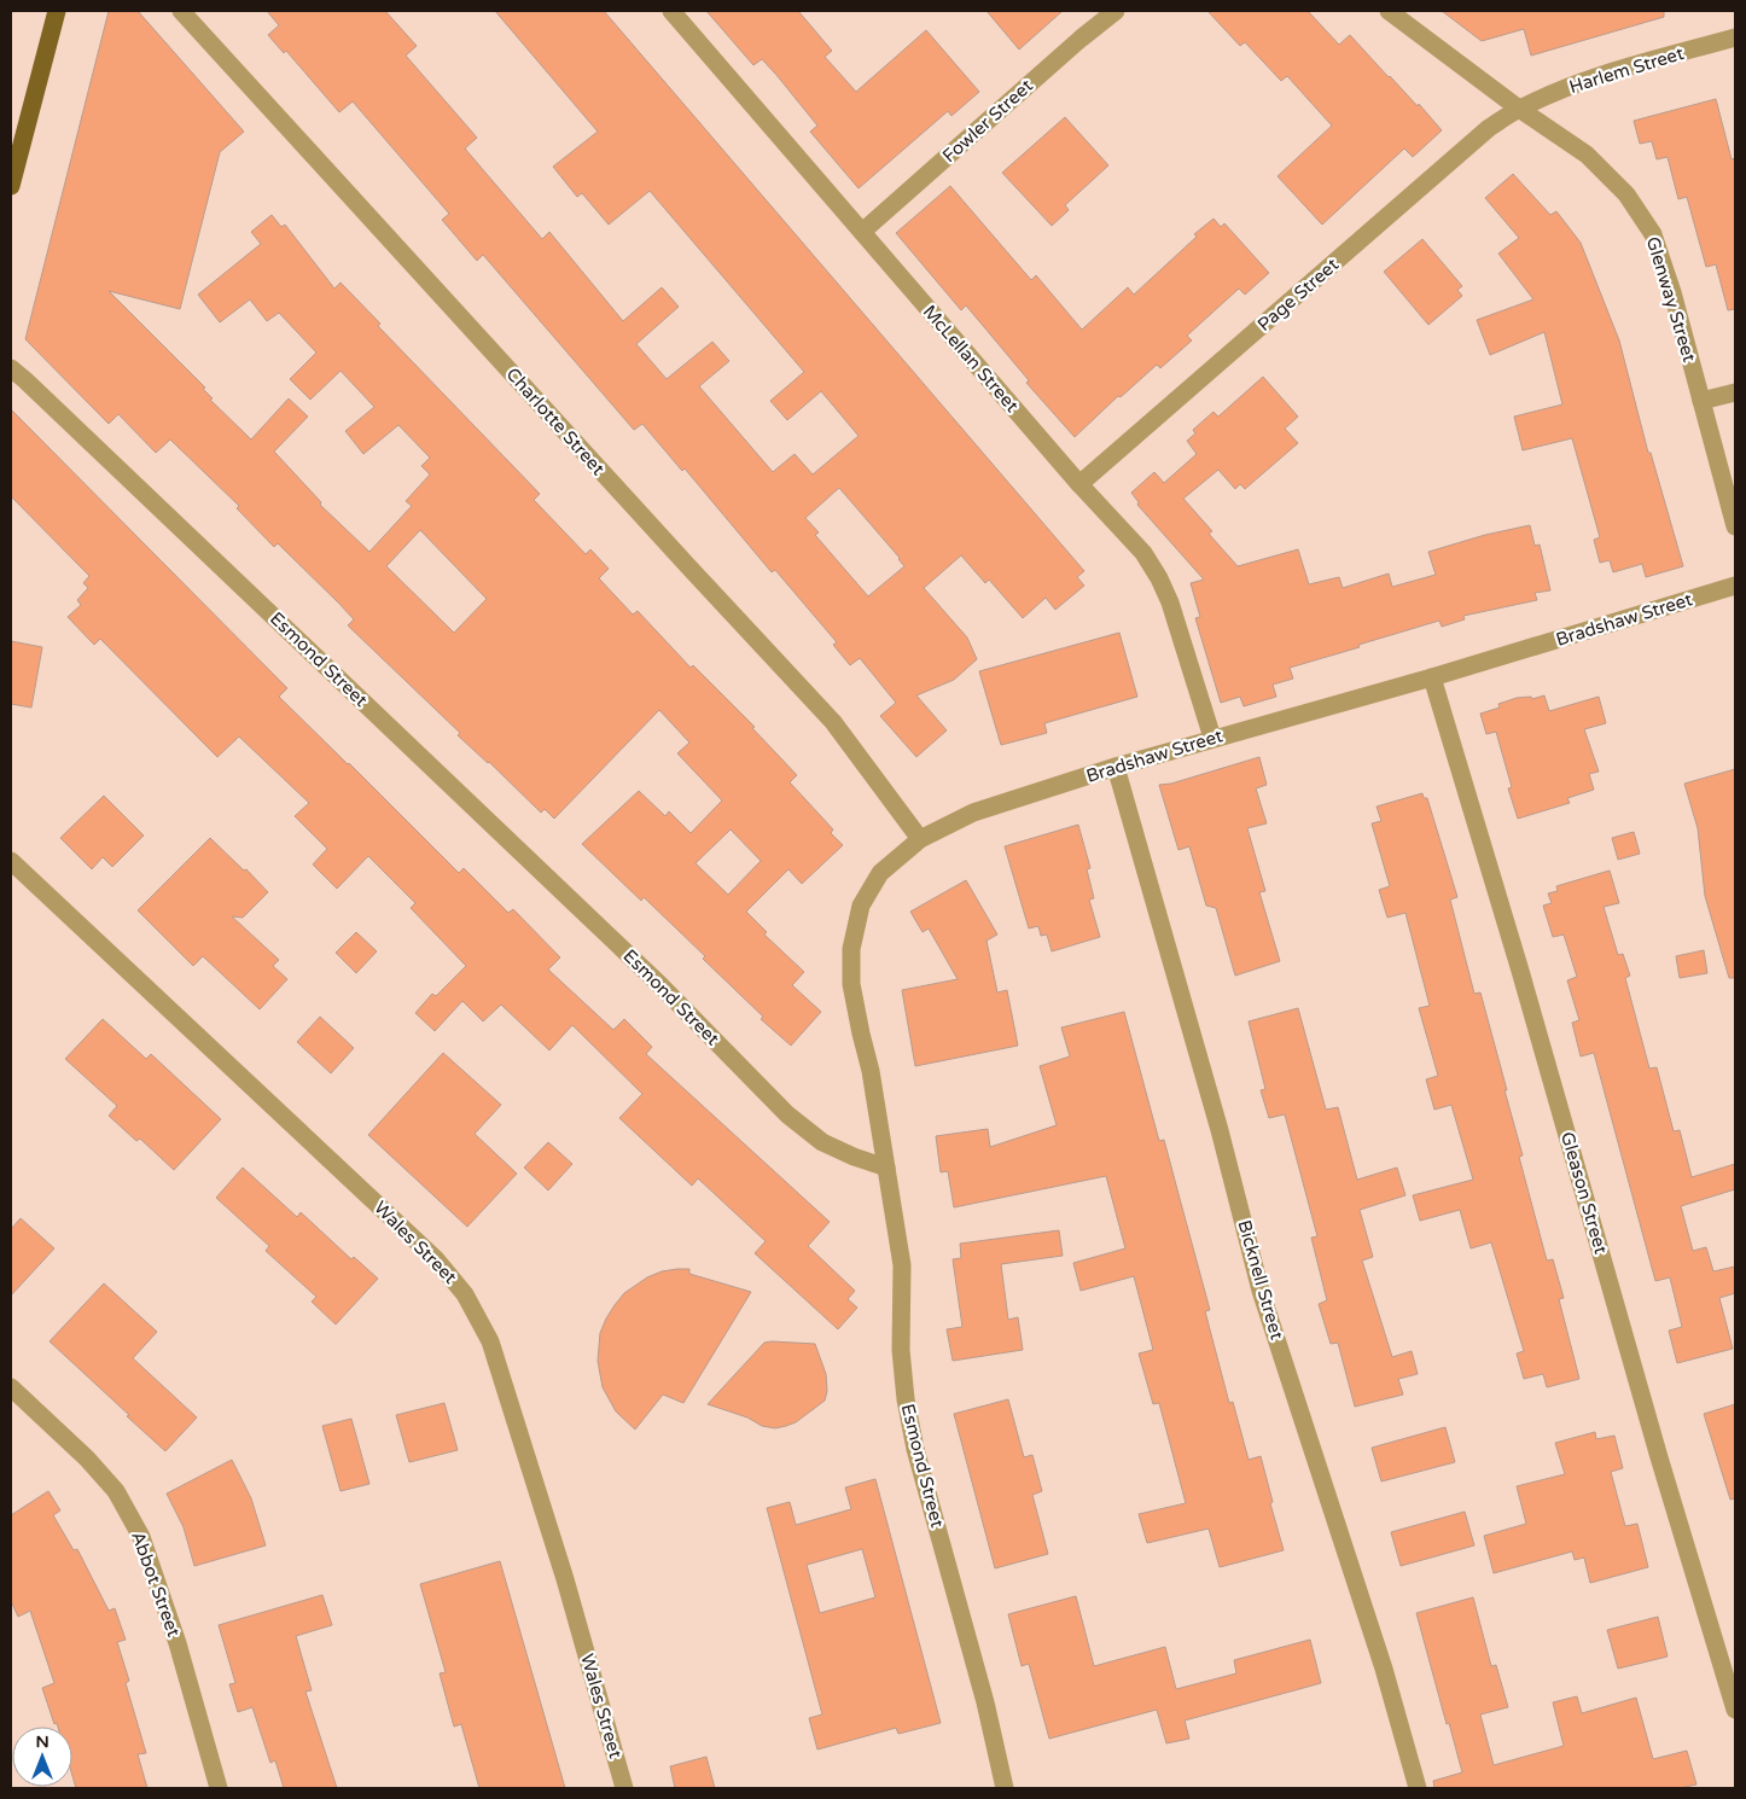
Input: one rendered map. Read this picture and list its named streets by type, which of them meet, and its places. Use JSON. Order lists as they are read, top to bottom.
{
  "streets": {
    "street": [
      "Harlem Street",
      "Fowler Street",
      "Page Street",
      "Glenway Street",
      "McLellan Street",
      "Charlotte Street",
      "Bradshaw Street",
      "Esmond Street",
      "Gleason Street",
      "Wales Street",
      "Bicknell Street",
      "Abbot Street"
    ]
  },
  "crossings": [
    ["Harlem Street", "Page Street"],
    ["Harlem Street", "Glenway Street"],
    ["Fowler Street", "McLellan Street"],
    ["Page Street", "Glenway Street"],
    ["Page Street", "McLellan Street"],
    ["McLellan Street", "Bradshaw Street"],
    ["Charlotte Street", "Bradshaw Street"],
    ["Bradshaw Street", "Esmond Street"],
    ["Bradshaw Street", "Gleason Street"],
    ["Bradshaw Street", "Bicknell Street"]
  ],
  "north": "top"
}
